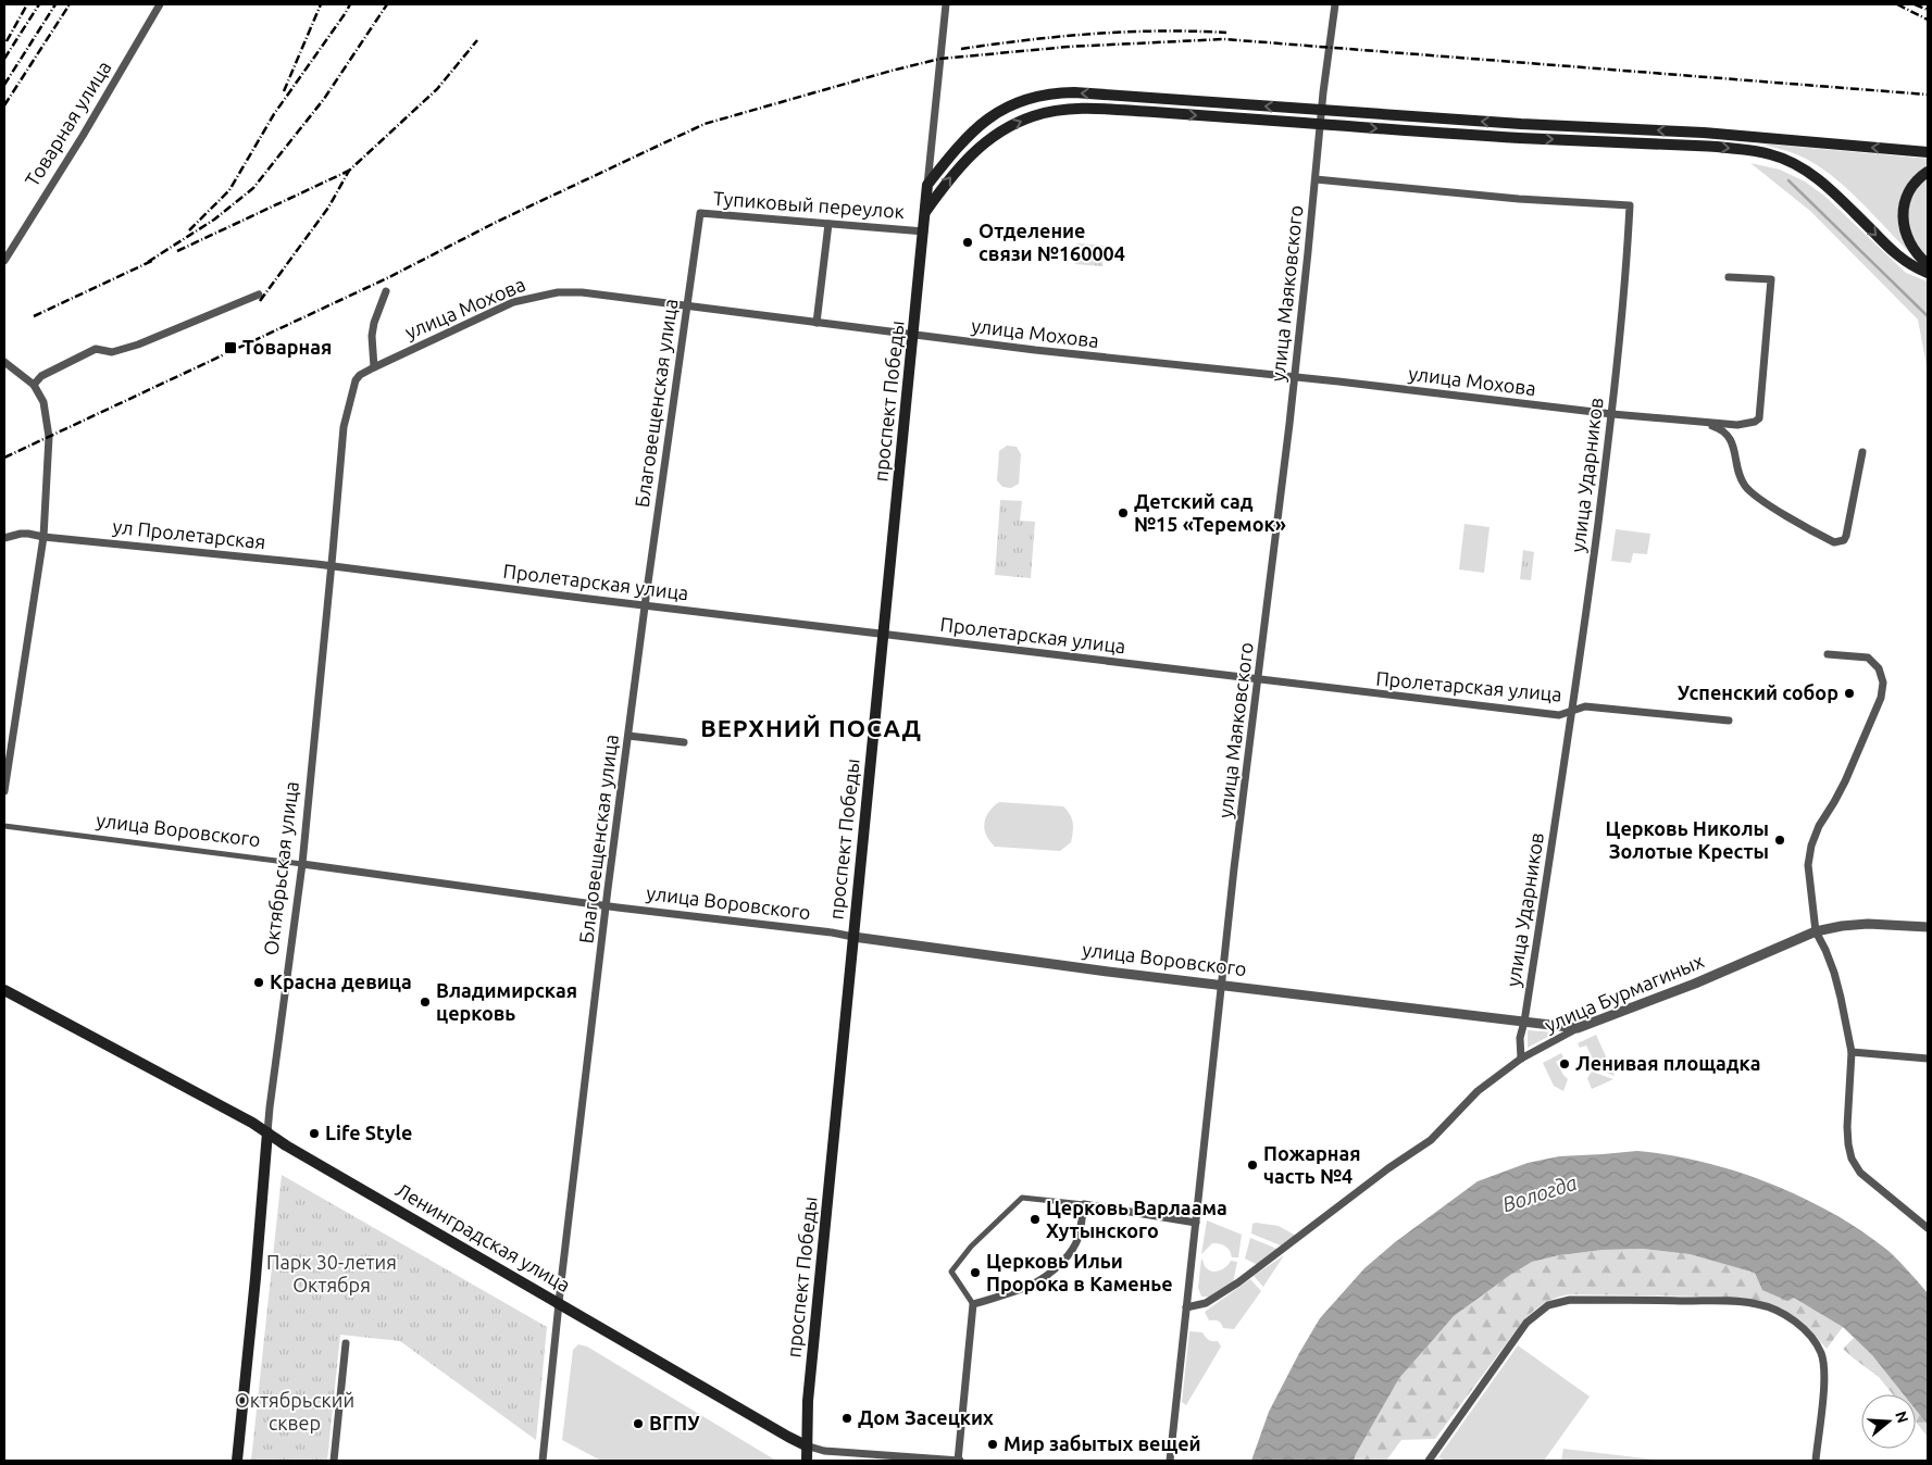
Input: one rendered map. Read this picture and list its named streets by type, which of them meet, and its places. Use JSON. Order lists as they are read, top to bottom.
{
  "streets": {
    "main road": ["проспект Победы", "Октябрьская улица", "Ленинградская улица"],
    "street": [
      "Товарная улица",
      "Тупиковый переулок",
      "улица Маяковского",
      "улица Мохова",
      "Благовещенская улица",
      "улица Ударников",
      "ул Пролетарская",
      "Пролетарская улица",
      "улица Воровского",
      "улица Бурмагиных"
    ]
  },
  "crossings": [
    ["Тупиковый переулок", "проспект Победы"],
    ["Тупиковый переулок", "Благовещенская улица"],
    ["улица Маяковского", "улица Мохова"],
    ["улица Маяковского", "улица Ударников"],
    ["улица Маяковского", "Пролетарская улица"],
    ["улица Маяковского", "улица Воровского"],
    ["улица Маяковского", "улица Бурмагиных"],
    ["улица Мохова", "проспект Победы"],
    ["улица Мохова", "Благовещенская улица"],
    ["улица Мохова", "улица Ударников"],
    ["улица Мохова", "Октябрьская улица"],
    ["проспект Победы", "Пролетарская улица"],
    ["проспект Победы", "улица Воровского"],
    ["проспект Победы", "Ленинградская улица"],
    ["Благовещенская улица", "Пролетарская улица"],
    ["Благовещенская улица", "улица Воровского"],
    ["Благовещенская улица", "Ленинградская улица"],
    ["улица Ударников", "Пролетарская улица"],
    ["улица Ударников", "улица Воровского"],
    ["улица Ударников", "улица Бурмагиных"],
    ["ул Пролетарская", "Пролетарская улица"],
    ["ул Пролетарская", "Октябрьская улица"],
    ["Пролетарская улица", "Октябрьская улица"],
    ["улица Воровского", "Октябрьская улица"],
    ["улица Воровского", "улица Бурмагиных"],
    ["Октябрьская улица", "Ленинградская улица"]
  ],
  "districts": ["ВЕРХНИЙ ПОСАД"],
  "water": ["Вологда"],
  "parks": ["Парк 30-летия Октября", "Октябрьский сквер"],
  "places": {
    "other": [
      "Отделение связи №160004",
      "Детский сад №15 «Теремок»",
      "Успенский собор",
      "Церковь Николы Золотые Кресты",
      "Красна девица",
      "Владимирская церковь",
      "Ленивая площадка",
      "Life Style",
      "Пожарная часть №4",
      "Церковь Варлаама Хутынского",
      "Церковь Ильи Пророка в Каменье",
      "Дом Засецких",
      "ВГПУ",
      "Мир забытых вещей"
    ],
    "transit": ["Товарная"]
  },
  "north": "right"
}
